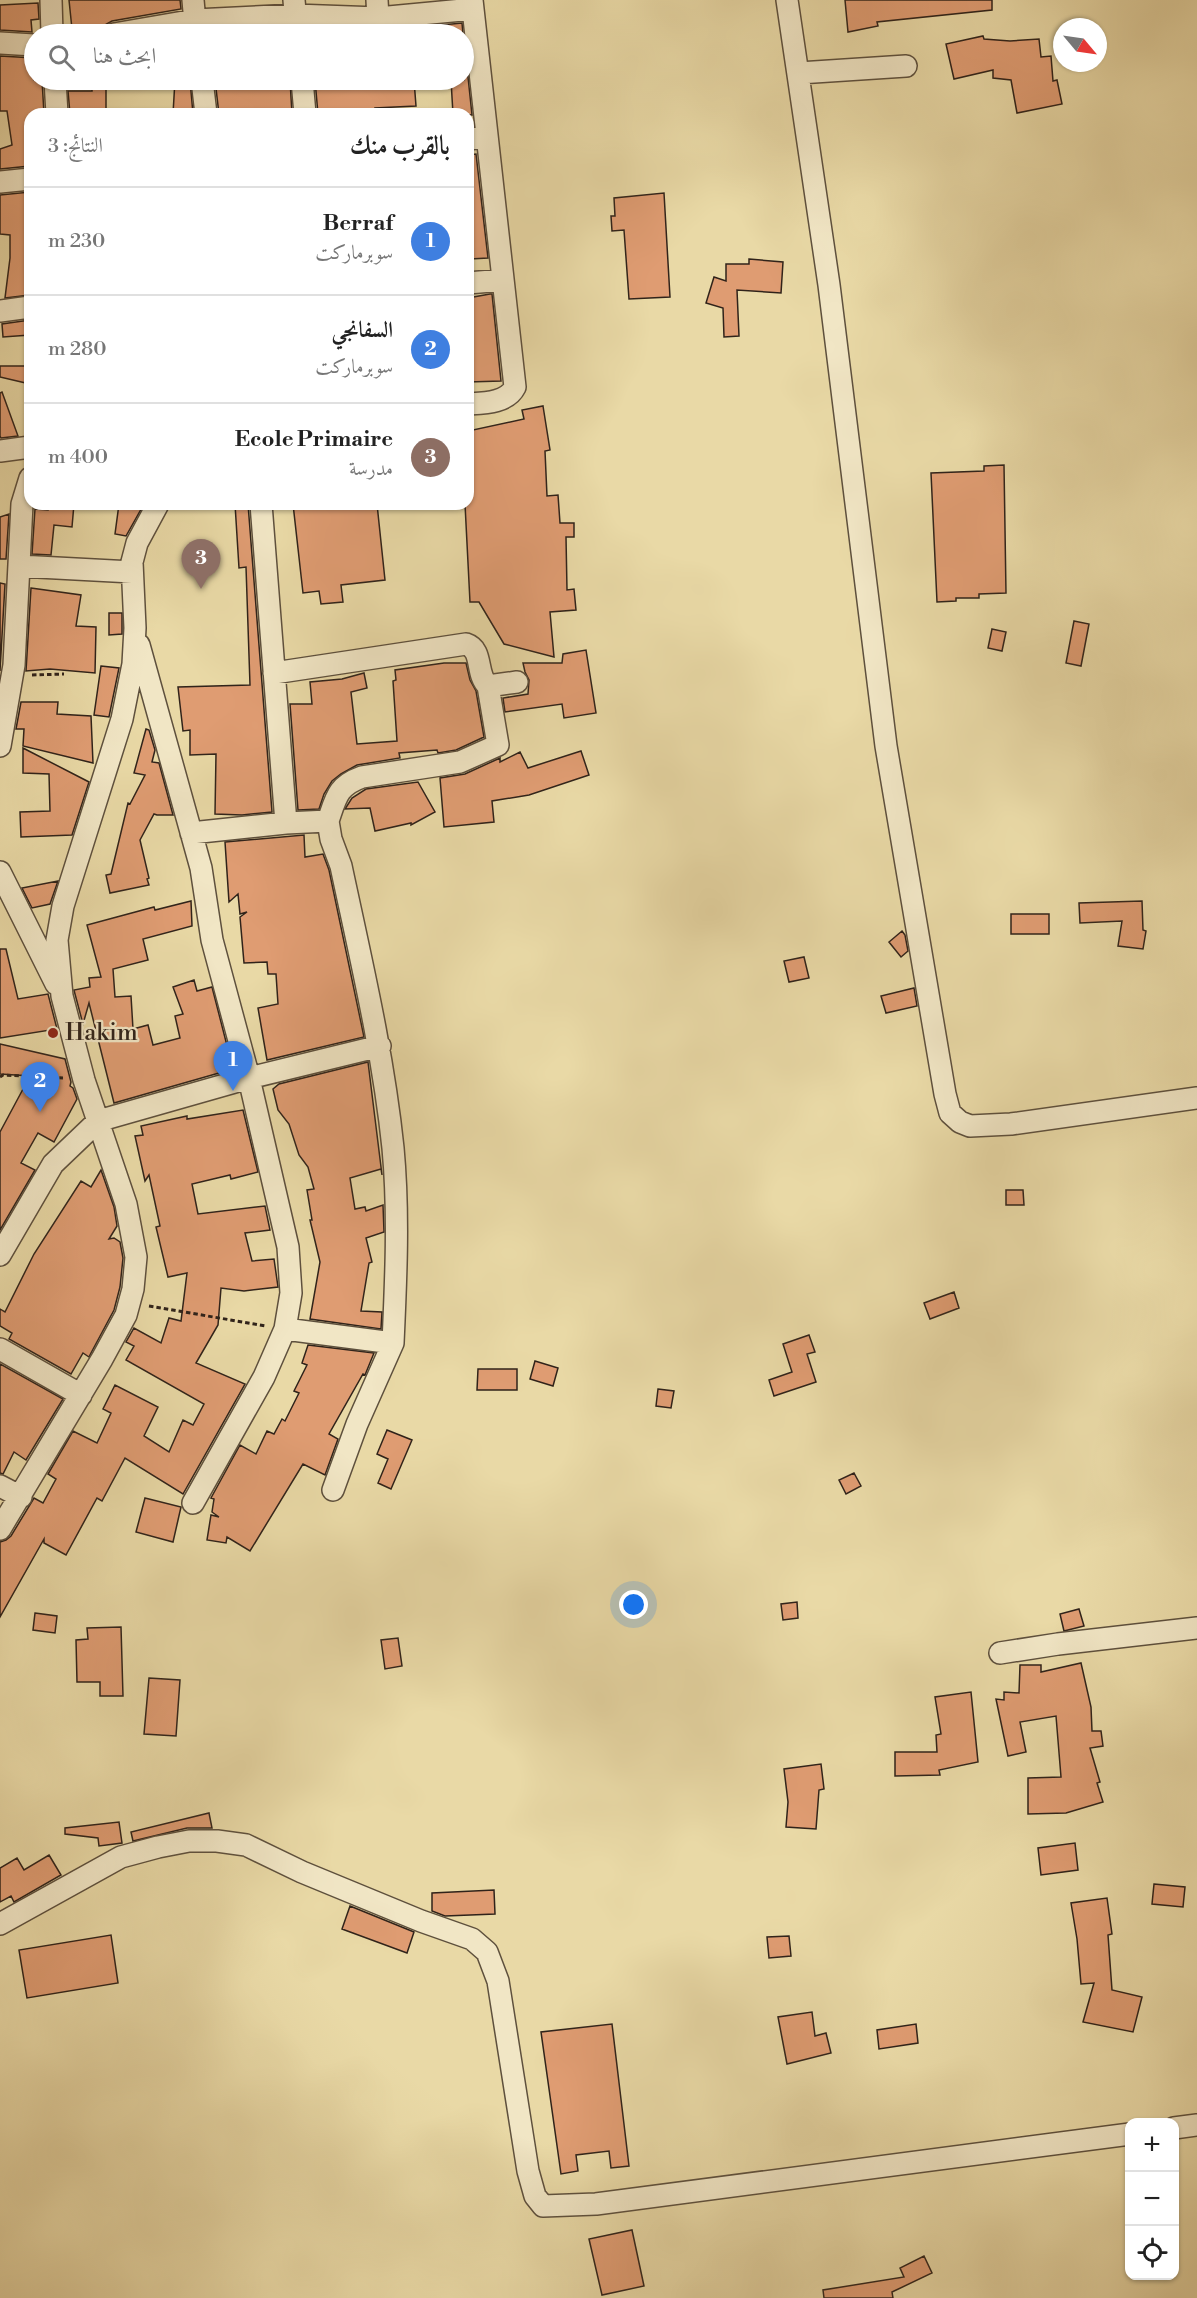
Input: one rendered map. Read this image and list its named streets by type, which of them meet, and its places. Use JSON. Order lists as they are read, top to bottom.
{
  "places": ["Hakim"],
  "north": "bottom right",
  "page": {
    "search": "ابحث هنا",
    "heading": ["بالقرب منك", "النتائج: 3"],
    "list": [
      {
        "mark": "1",
        "name": "Berraf",
        "note": "سوبرماركت",
        "value": "230 m"
      },
      {
        "mark": "2",
        "name": "السفانجي",
        "note": "سوبرماركت",
        "value": "280 m"
      },
      {
        "mark": "3",
        "name": "Ecole Primaire",
        "note": "مدرسة",
        "value": "400 m"
      }
    ],
    "pins": ["3", "1", "2"],
    "map_buttons": ["+", "−"]
  }
}
